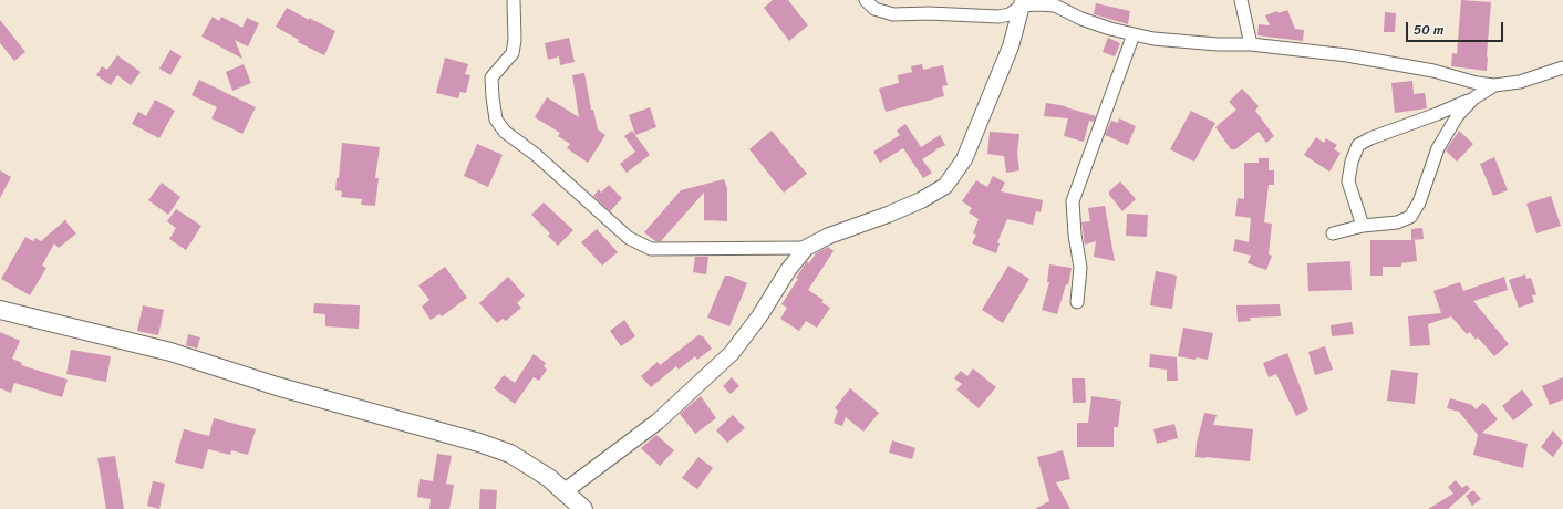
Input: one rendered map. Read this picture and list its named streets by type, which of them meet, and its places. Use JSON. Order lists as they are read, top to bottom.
{
  "scale_bar": "50 m"
}
